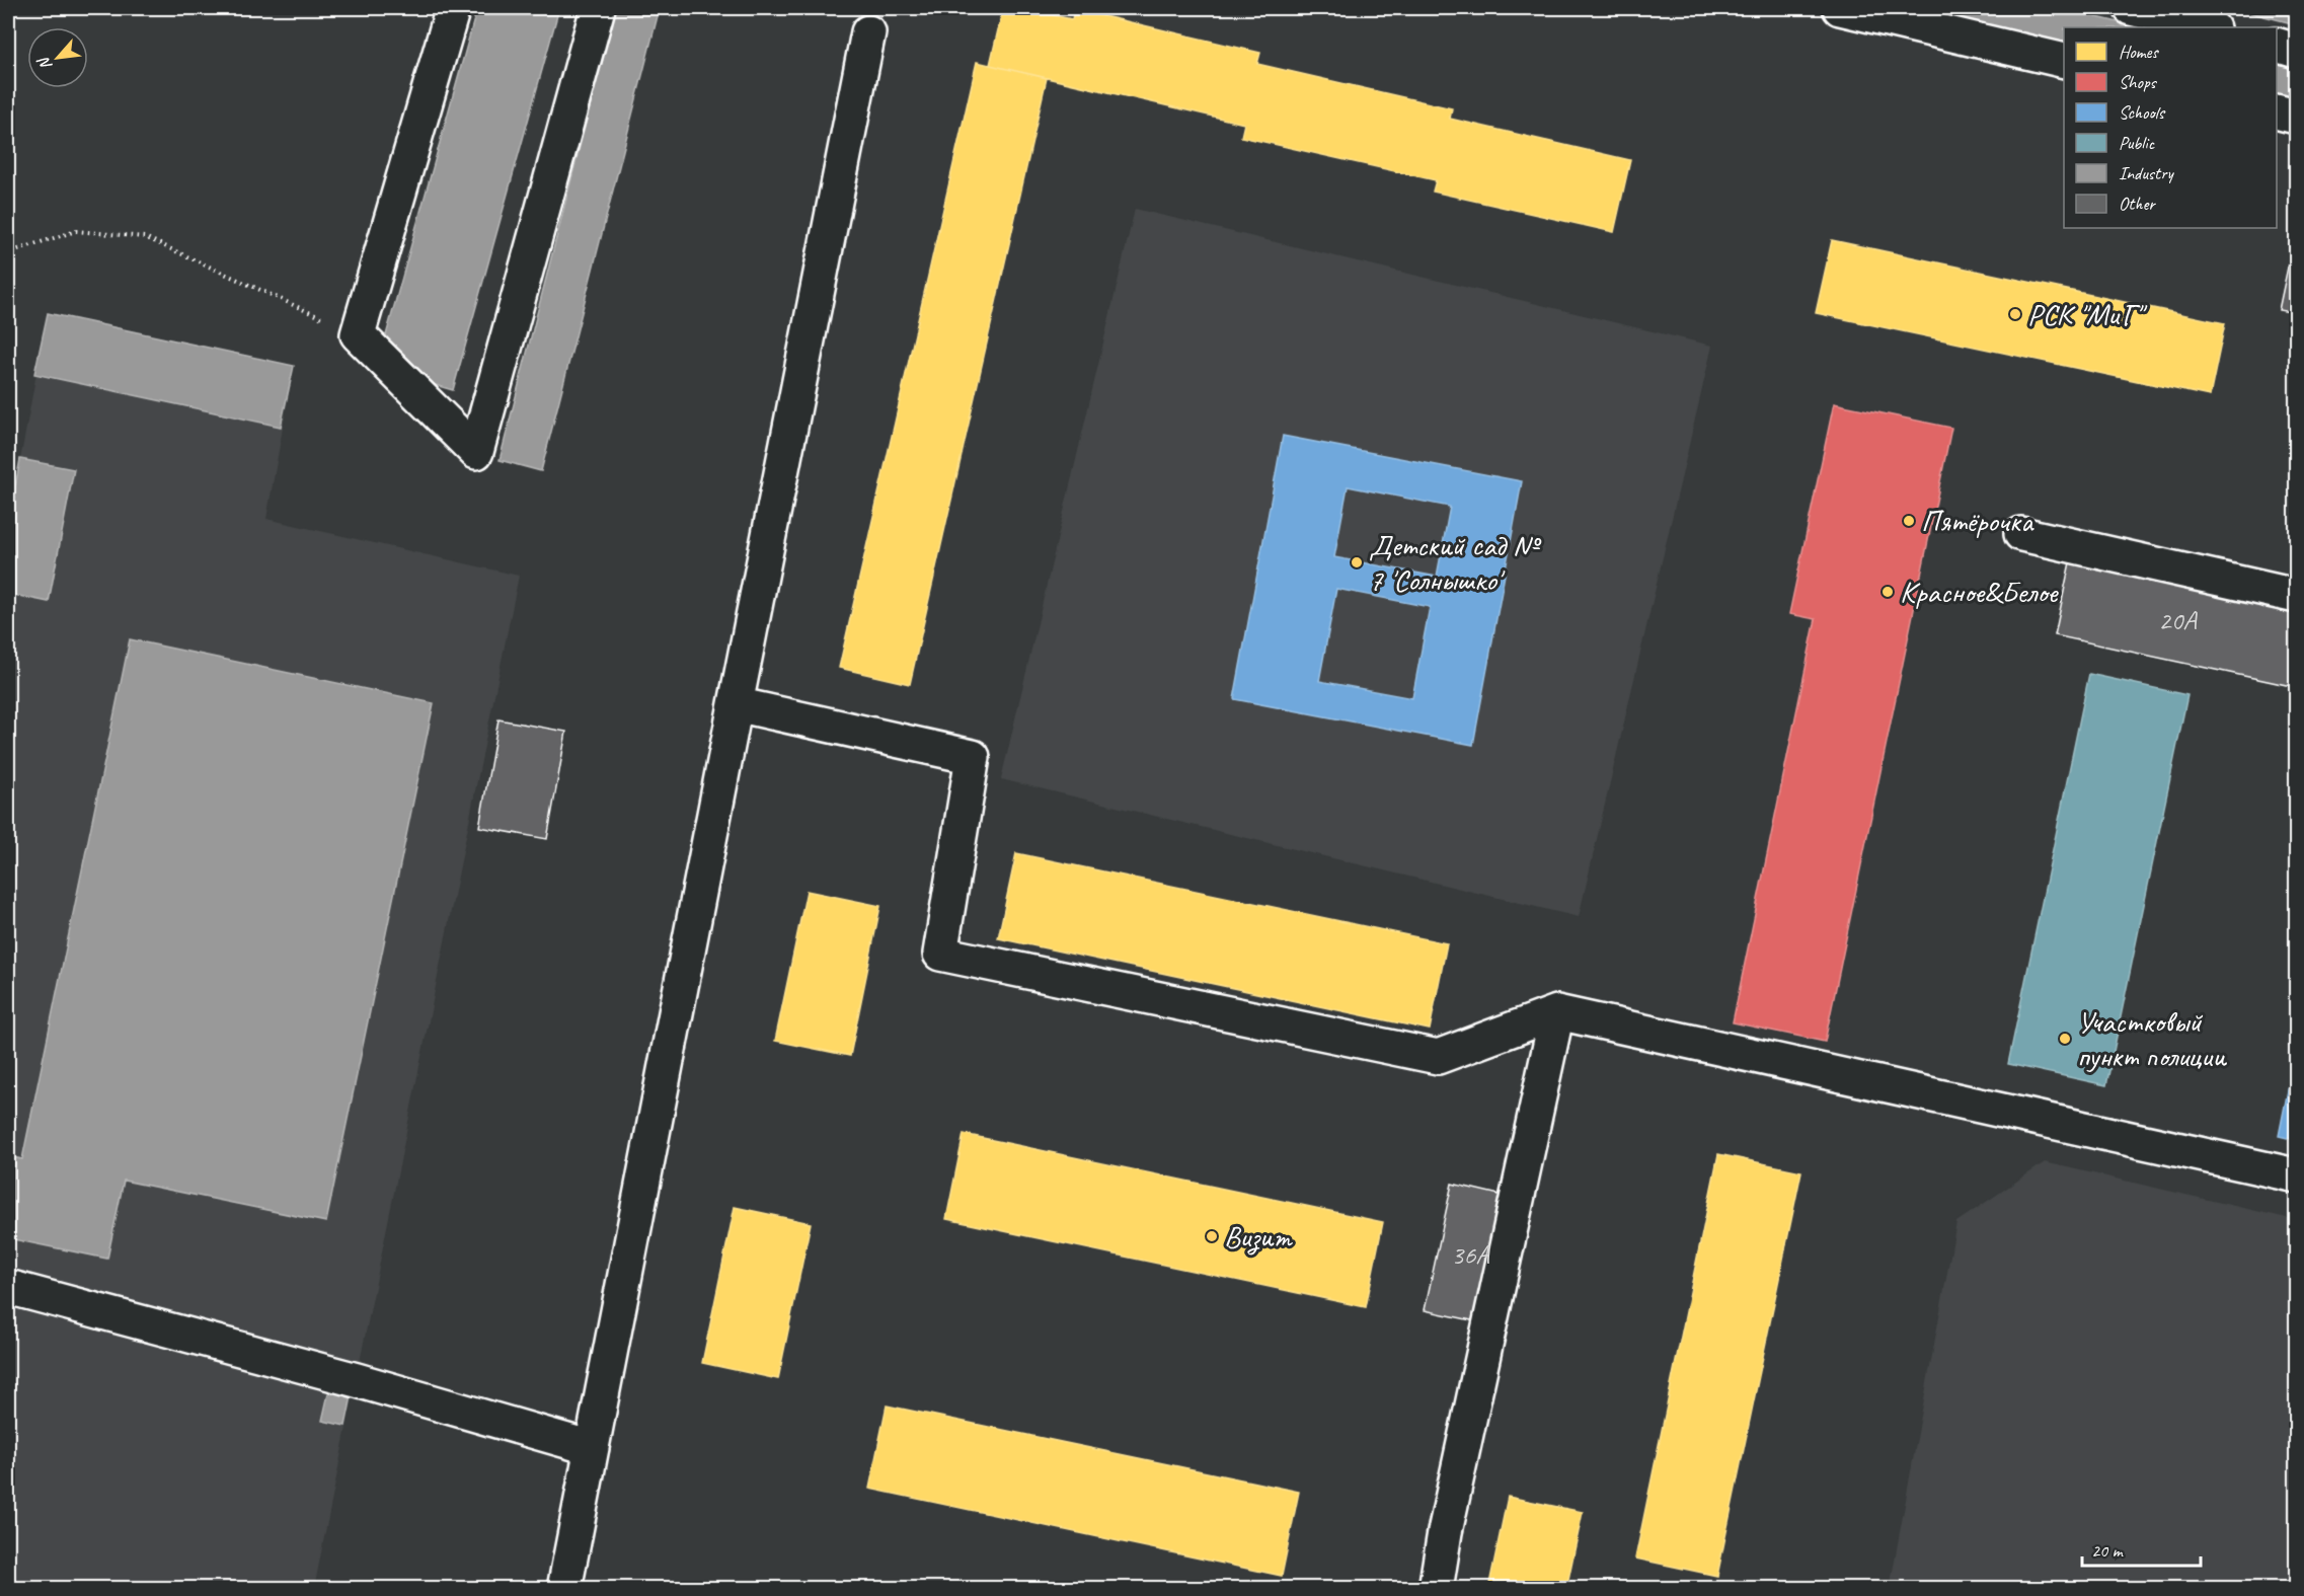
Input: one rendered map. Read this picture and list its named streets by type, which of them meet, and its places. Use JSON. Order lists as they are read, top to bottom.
{
  "places": [
    "РСК \"МиГ\"",
    "Пятёрочка",
    "Детский сад № 7 'Солнышко'",
    "Красное&Белое",
    "Участковый пункт полиции",
    "Визит"
  ],
  "house_numbers": ["20А", "36А"],
  "legend": [
    "Homes",
    "Shops",
    "Schools",
    "Public",
    "Industry",
    "Other"
  ],
  "scale_bar": "20 m",
  "north": "bottom left"
}
